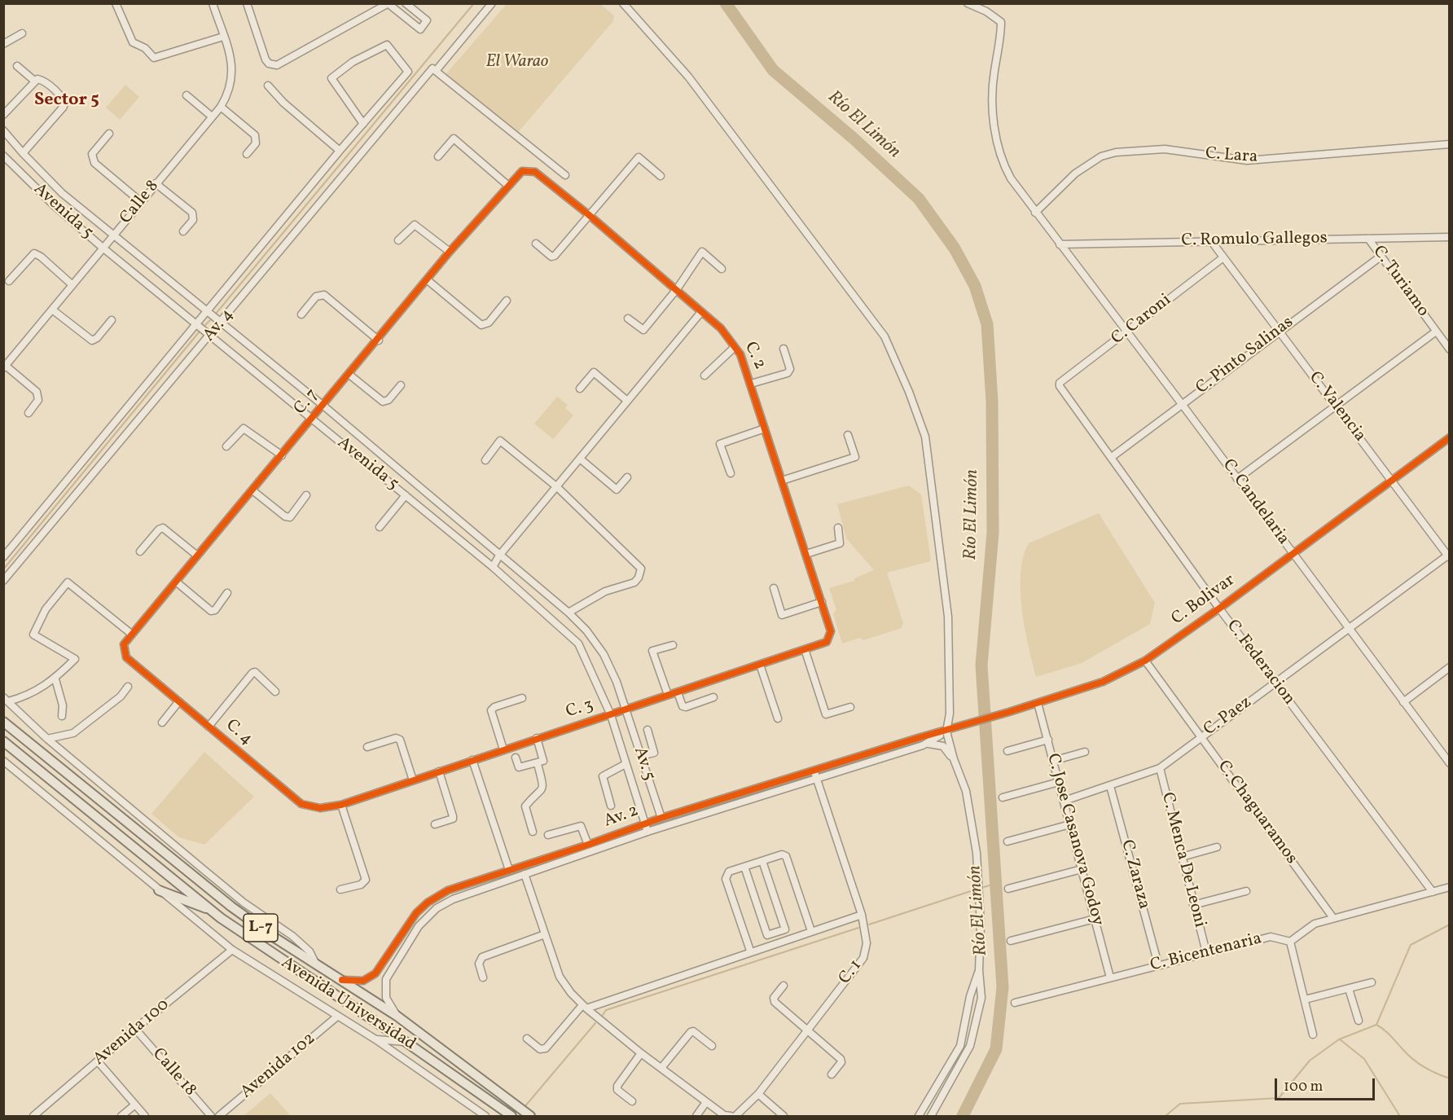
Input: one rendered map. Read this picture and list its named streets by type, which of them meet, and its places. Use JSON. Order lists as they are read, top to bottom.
{
  "streets": {
    "main road": ["L-7", "Avenida Universidad"],
    "street": [
      "C. Lara",
      "Calle 8",
      "Avenida 5",
      "C. Romulo Gallegos",
      "C. Turiamo",
      "C. Caroni",
      "Av. 4",
      "C. 2",
      "C. Pinto Salinas",
      "C. 7",
      "C. Valencia",
      "C. Candelaria",
      "C. Bolivar",
      "C. Federacion",
      "C. 3",
      "C. Paez",
      "C. 4",
      "Av. 5",
      "C. Chaguaramos",
      "Av. 2",
      "C. Jose Casanova Godoy",
      "C. Menca De Leoni",
      "C. Zaraza",
      "C. Bicentenaria",
      "C. 1",
      "Avenida 100",
      "Avenida 102",
      "Calle 18"
    ]
  },
  "crossings": [
    ["Calle 8", "Avenida 5"],
    ["Avenida 5", "Av. 4"],
    ["Avenida 5", "C. 7"],
    ["Avenida 5", "C. 3"],
    ["Avenida 5", "Av. 5"],
    ["Avenida 5", "Av. 2"],
    ["C. Romulo Gallegos", "C. Turiamo"],
    ["C. Romulo Gallegos", "C. Valencia"],
    ["C. Romulo Gallegos", "C. Candelaria"],
    ["C. Turiamo", "C. Pinto Salinas"],
    ["C. Caroni", "C. Valencia"],
    ["C. Caroni", "C. Candelaria"],
    ["C. Caroni", "C. Federacion"],
    ["C. 2", "C. 7"],
    ["C. 2", "C. 3"],
    ["C. Pinto Salinas", "C. Valencia"],
    ["C. Pinto Salinas", "C. Candelaria"],
    ["C. Pinto Salinas", "C. Federacion"],
    ["C. 7", "C. 4"],
    ["C. Valencia", "C. Bolivar"],
    ["C. Valencia", "C. Paez"],
    ["C. Candelaria", "C. Bolivar"],
    ["C. Candelaria", "C. Paez"],
    ["C. Bolivar", "C. Federacion"],
    ["C. Bolivar", "C. Chaguaramos"],
    ["C. Bolivar", "Av. 2"],
    ["C. Bolivar", "C. Jose Casanova Godoy"],
    ["C. Federacion", "C. Paez"],
    ["C. 3", "C. 4"],
    ["C. 3", "Av. 5"],
    ["C. Paez", "C. Chaguaramos"],
    ["C. Paez", "C. Jose Casanova Godoy"],
    ["C. Paez", "C. Menca De Leoni"],
    ["C. Paez", "C. Zaraza"],
    ["Av. 5", "Av. 2"],
    ["Av. 2", "C. 1"],
    ["Av. 2", "Avenida Universidad"],
    ["C. Jose Casanova Godoy", "C. Bicentenaria"],
    ["C. Menca De Leoni", "C. Bicentenaria"],
    ["C. Zaraza", "C. Bicentenaria"],
    ["Avenida Universidad", "Avenida 100"],
    ["Avenida Universidad", "Avenida 102"],
    ["Avenida 100", "Calle 18"]
  ],
  "districts": ["Sector 5"],
  "water": ["Río El Limón"],
  "parks": ["El Warao"],
  "scale_bar": "100 m"
}
